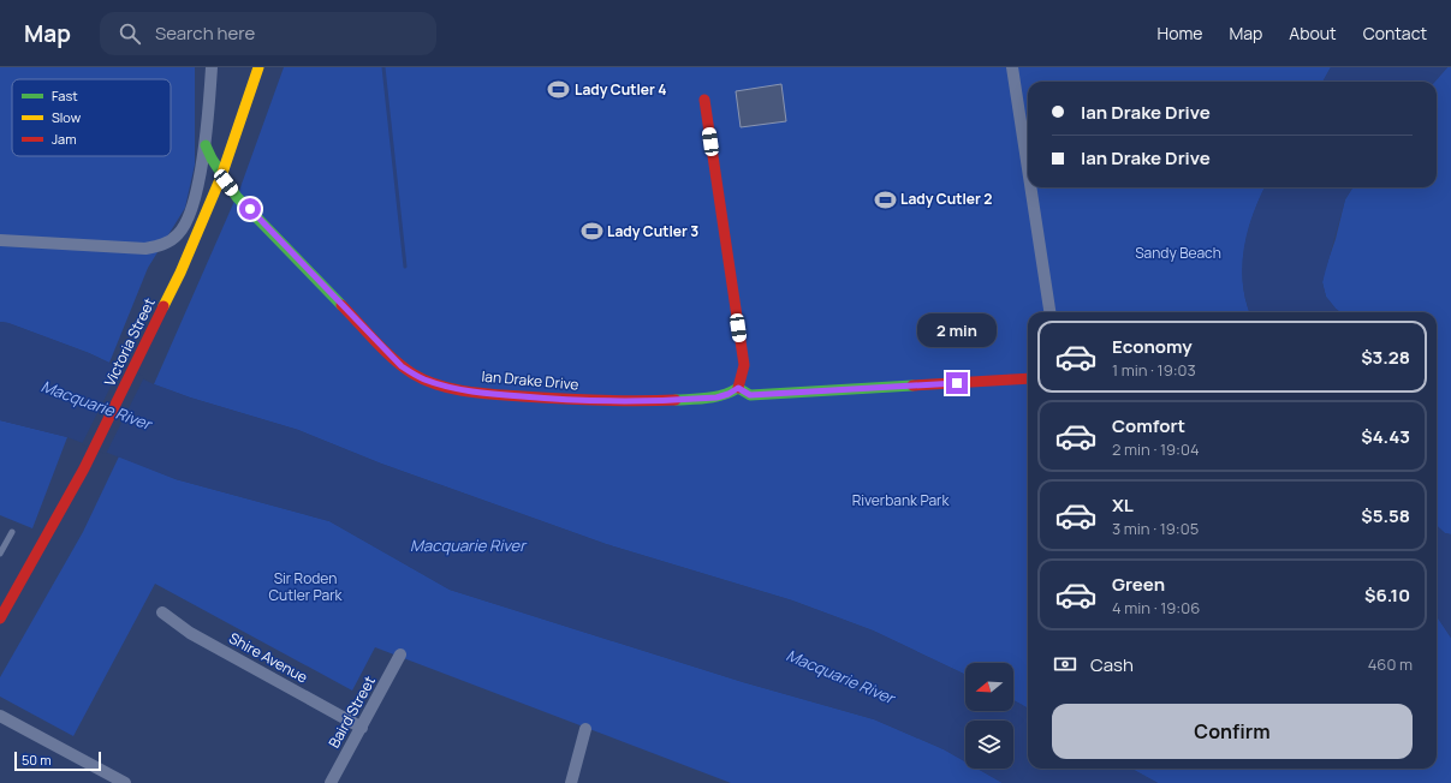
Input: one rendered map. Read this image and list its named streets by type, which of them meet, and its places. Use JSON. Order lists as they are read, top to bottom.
{
  "streets": {
    "main road": ["Victoria Street", "Ian Drake Drive"],
    "street": ["Shire Avenue", "Baird Street"]
  },
  "crossings": [
    ["Shire Avenue", "Baird Street"]
  ],
  "water": ["Macquarie River"],
  "parks": ["Sandy Beach", "Riverbank Park", "Sir Roden Cutler Park"],
  "places": {
    "sports": ["Lady Cutler 4", "Lady Cutler 2", "Lady Cutler 3"]
  },
  "legend": ["Fast", "Slow", "Jam"],
  "scale_bar": "50 m",
  "north": "left",
  "page": {
    "header": "Map",
    "search": "Search here",
    "nav": [
      "Home",
      "Map",
      "About",
      "Contact"
    ],
    "banner": ["Ian Drake Drive", "Ian Drake Drive"],
    "bubble": "2 min",
    "list": [
      {
        "name": "Economy",
        "note": "1 min · 19:03",
        "value": "$3.28"
      },
      {
        "name": "Comfort",
        "note": "2 min · 19:04",
        "value": "$4.43"
      },
      {
        "name": "XL",
        "note": "3 min · 19:05",
        "value": "$5.58"
      },
      {
        "name": "Green",
        "note": "4 min · 19:06",
        "value": "$6.10"
      }
    ],
    "pay": ["Cash", "460 m"],
    "buttons": "Confirm",
    "scale": "50 m"
  }
}
